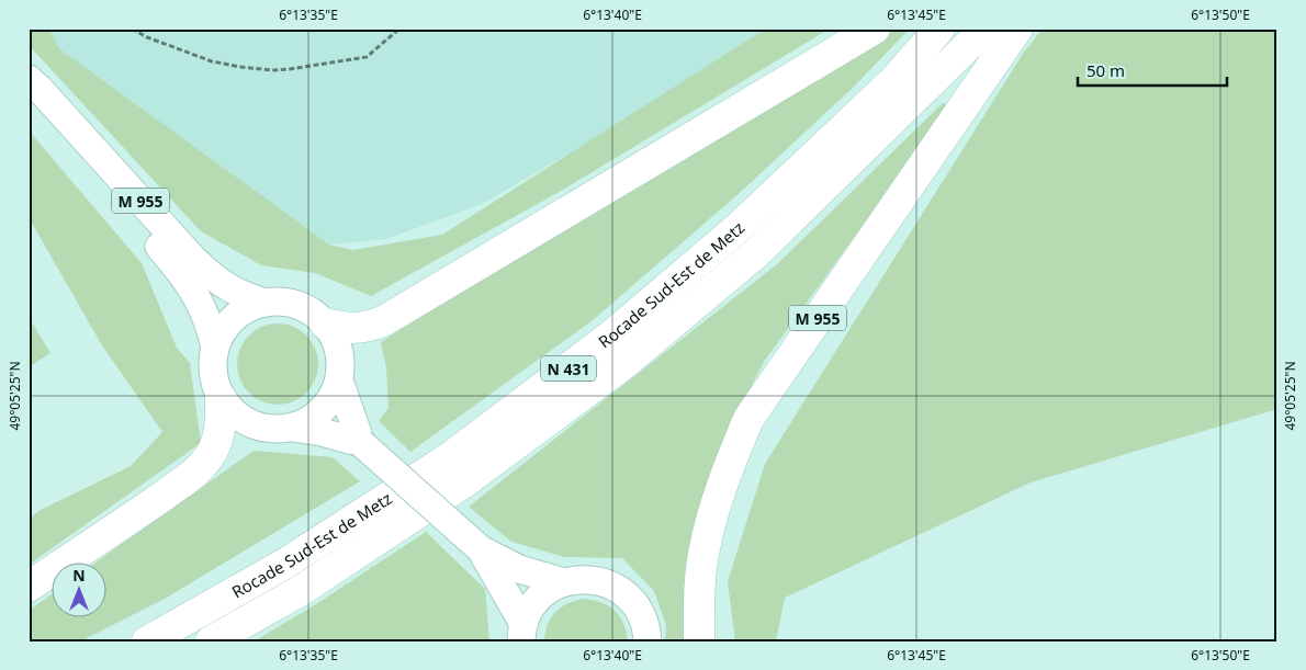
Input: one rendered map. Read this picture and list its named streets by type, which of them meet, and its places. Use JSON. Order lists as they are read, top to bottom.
{
  "streets": {
    "highway": ["M 955", "Rocade Sud-Est de Metz", "N 431"]
  },
  "scale_bar": "50 m",
  "north": "top",
  "coordinates": [
    "6°13'35\"E",
    "6°13'40\"E",
    "6°13'45\"E",
    "6°13'50\"E",
    "49°05'25\"N"
  ]
}
